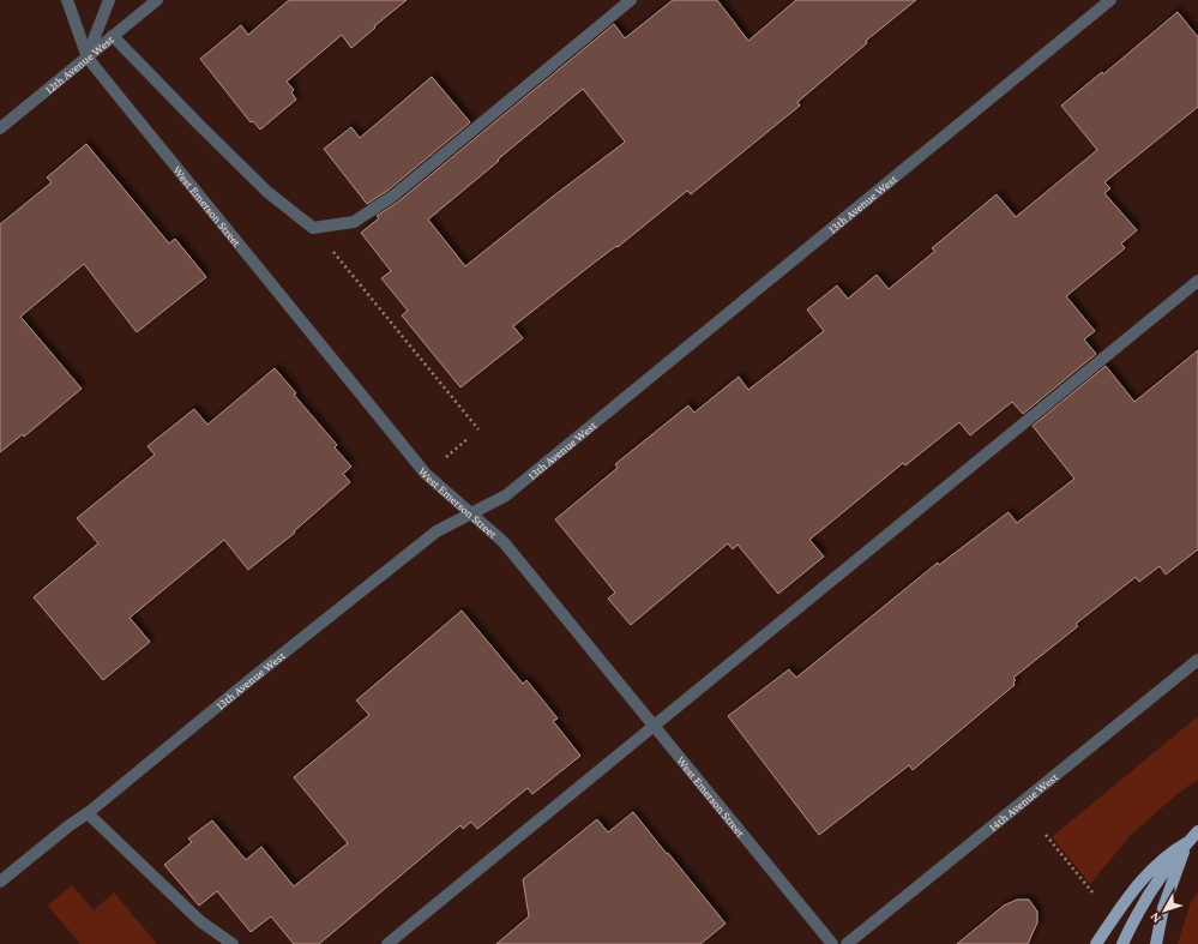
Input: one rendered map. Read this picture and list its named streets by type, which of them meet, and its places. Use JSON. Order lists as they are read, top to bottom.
{
  "streets": {
    "street": [
      "12th Avenue West",
      "13th Avenue West",
      "West Emerson Street",
      "14th Avenue West"
    ]
  },
  "crossings": [
    ["12th Avenue West", "West Emerson Street"],
    ["13th Avenue West", "West Emerson Street"]
  ],
  "north": "bottom left"
}
